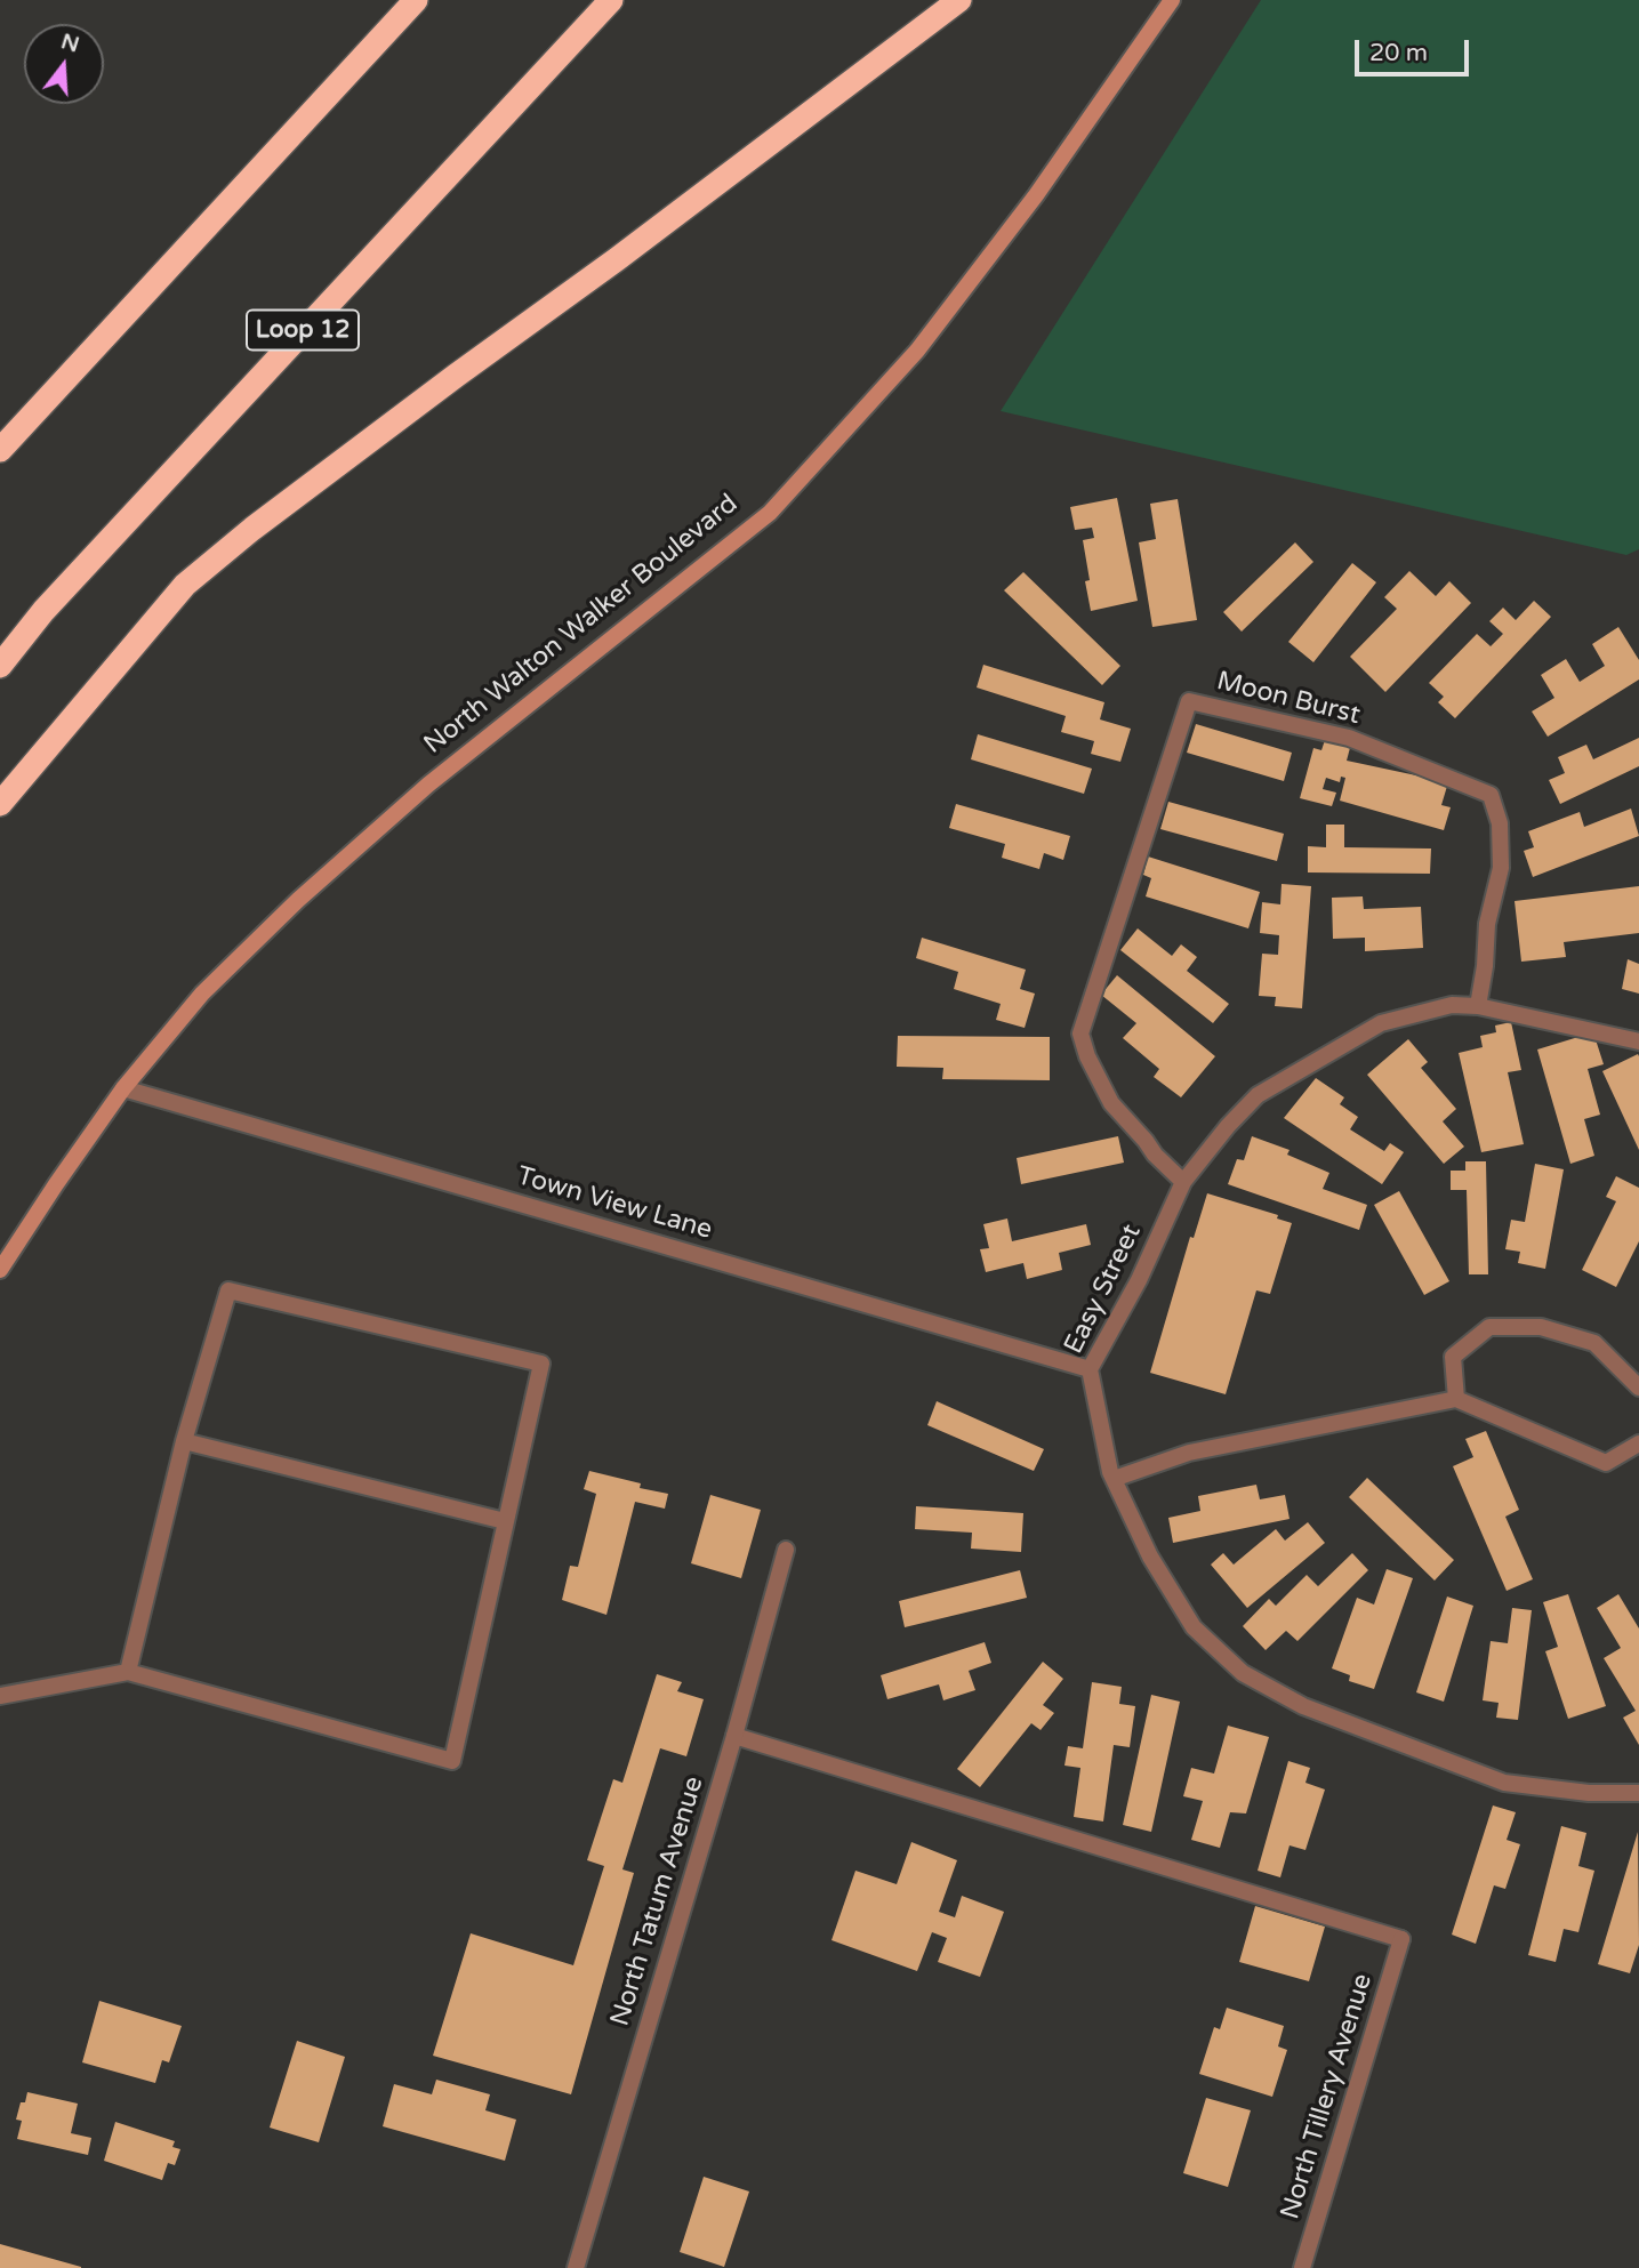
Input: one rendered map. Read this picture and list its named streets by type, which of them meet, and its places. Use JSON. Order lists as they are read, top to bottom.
{
  "streets": {
    "highway": ["Loop 12"],
    "main road": ["North Walton Walker Boulevard"],
    "street": [
      "Moon Burst",
      "Town View Lane",
      "Easy Street",
      "North Tatum Avenue",
      "North Tillery Avenue"
    ]
  },
  "crossings": [
    ["North Walton Walker Boulevard", "Town View Lane"],
    ["Moon Burst", "Easy Street"],
    ["Town View Lane", "Easy Street"],
    ["North Tatum Avenue", "North Tillery Avenue"]
  ],
  "scale_bar": "20 m",
  "north": "top"
}
